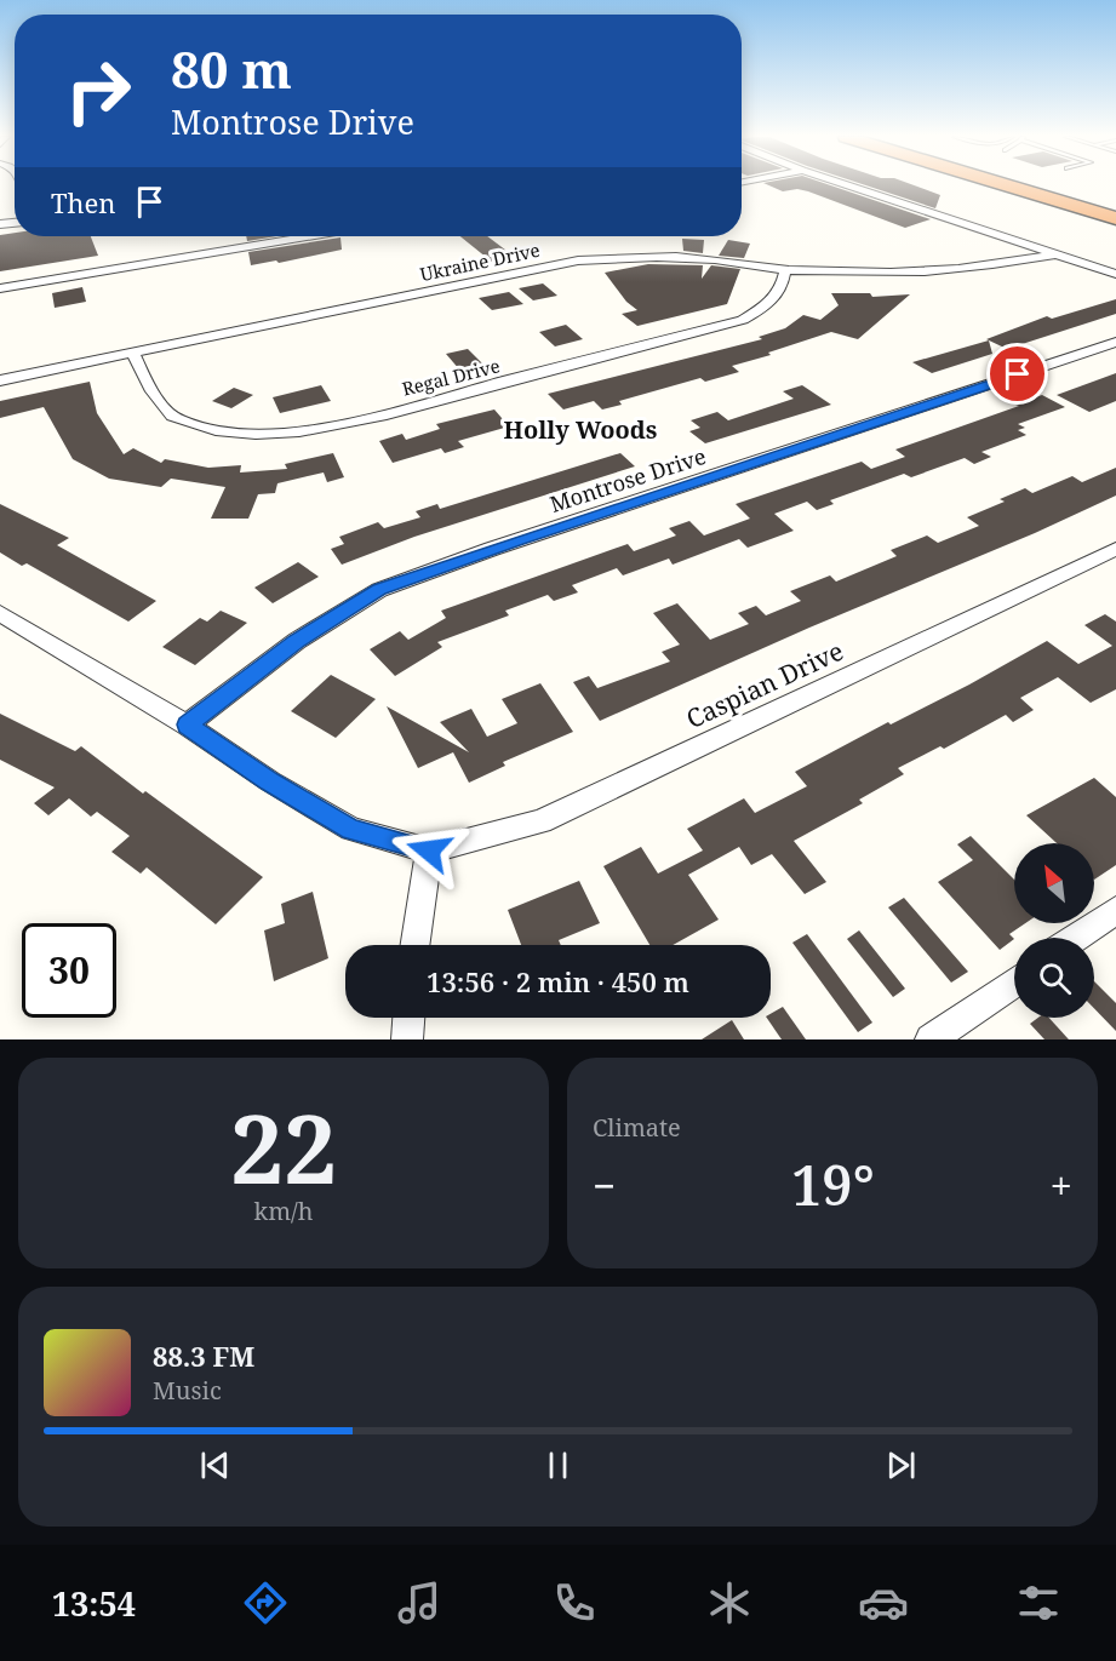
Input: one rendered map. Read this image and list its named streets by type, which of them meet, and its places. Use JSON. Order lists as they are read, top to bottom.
{
  "streets": {
    "street": [
      "Ukraine Drive",
      "Regal Drive",
      "Montrose Drive",
      "Caspian Drive"
    ]
  },
  "crossings": [
    ["Ukraine Drive", "Regal Drive"]
  ],
  "districts": ["Holly Woods"],
  "north": "top left",
  "page": {
    "turn": ["80 m", "Montrose Drive"],
    "then": "Then",
    "limit": "30",
    "trip": "13:56 · 2 min · 450 m",
    "tile": [
      ["22", "km/h"],
      "Climate"
    ],
    "heat": ["−", "19°", "+"],
    "song": ["88.3 FM", "Music"],
    "tabs": "13:54"
  }
}
